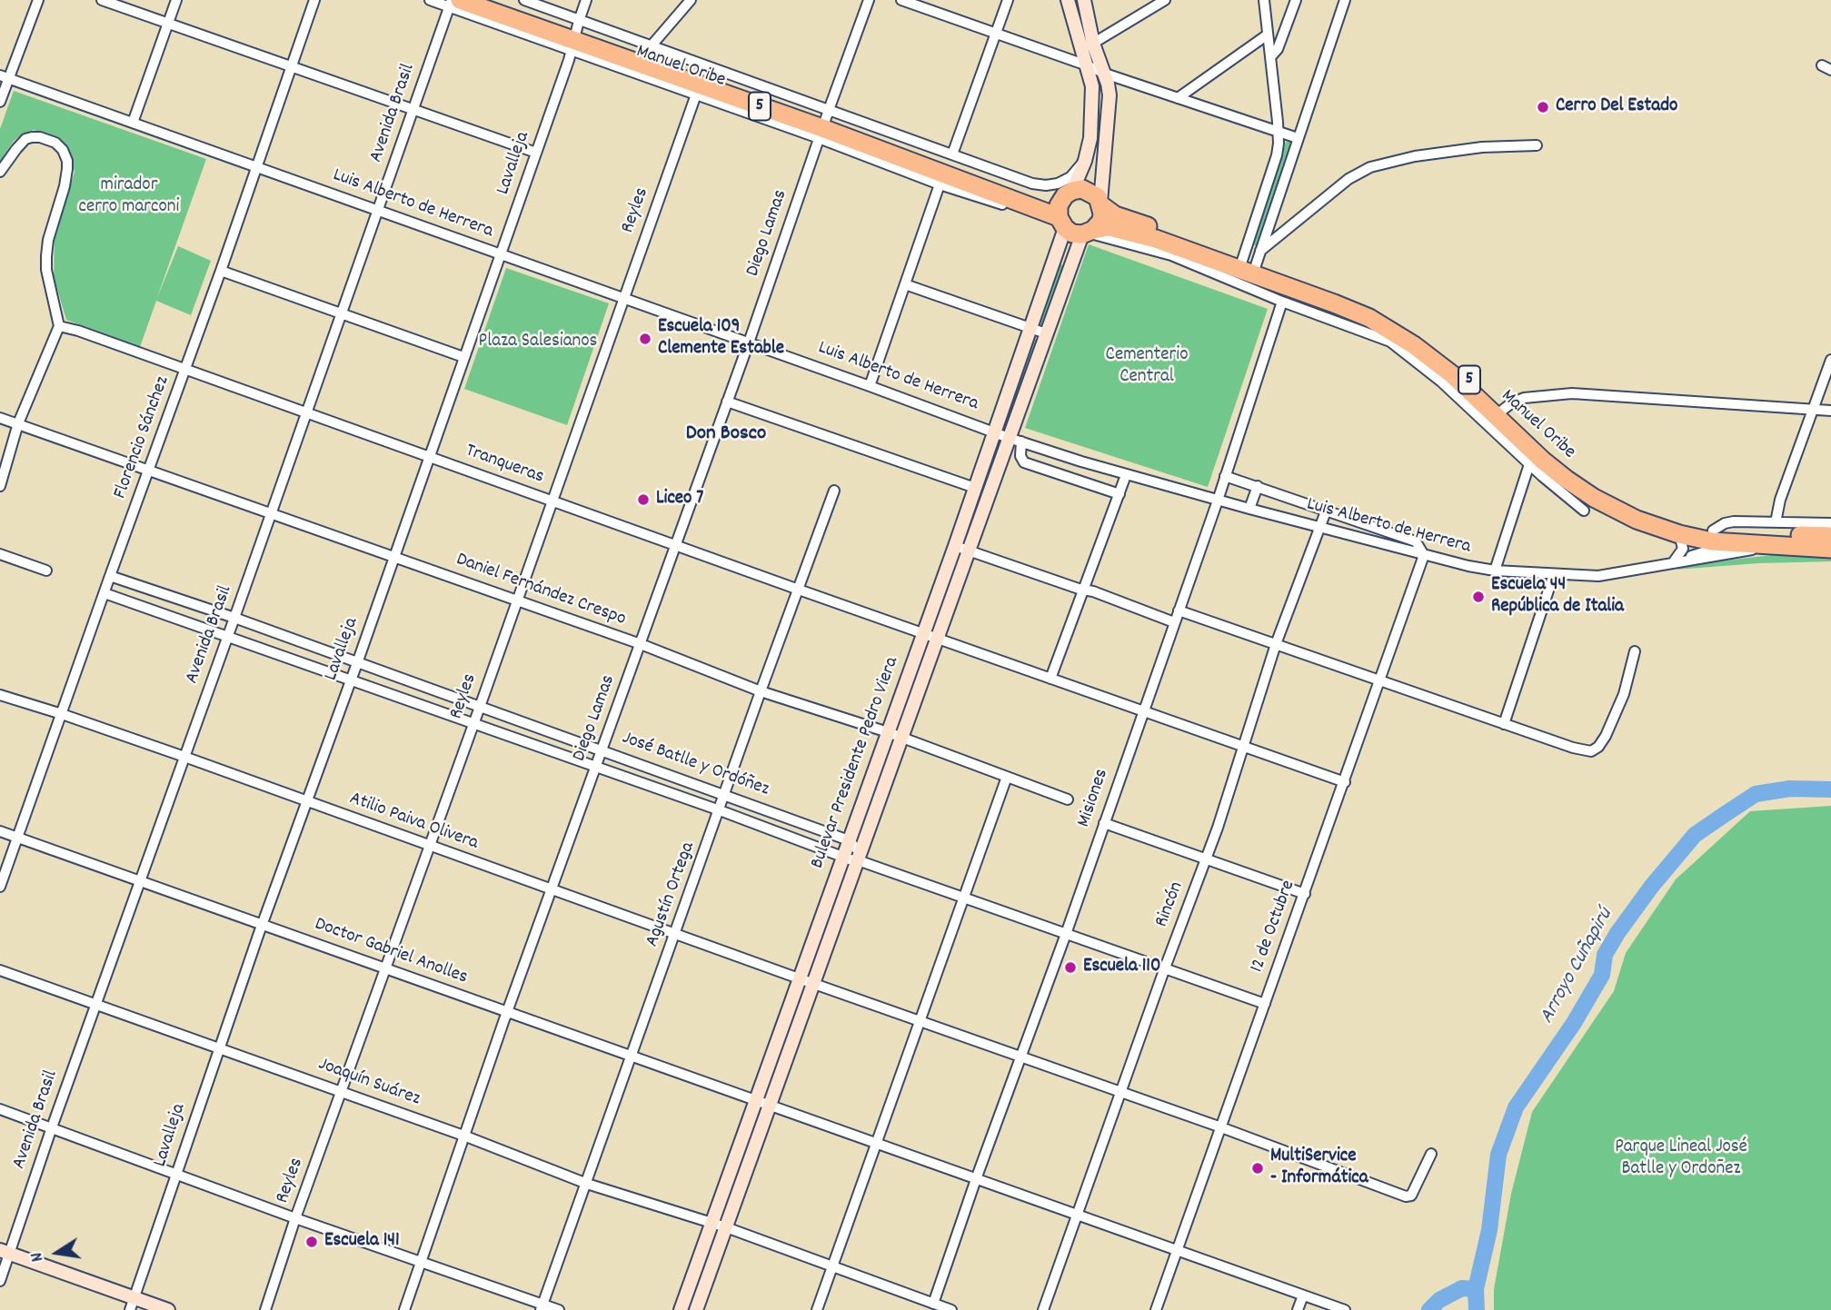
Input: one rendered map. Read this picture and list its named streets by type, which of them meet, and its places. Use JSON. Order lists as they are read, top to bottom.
{
  "streets": {
    "highway": ["Manuel Oribe", "5"],
    "street": [
      "Avenida Brasil",
      "Lavalleja",
      "Luis Alberto de Herrera",
      "Reyles",
      "Diego Lamas",
      "Florencio Sánchez",
      "Tranqueras",
      "Daniel Fernández Crespo",
      "Bulevar Presidente Pedro Viera",
      "José Batlle y Ordóñez",
      "Misiones",
      "Atilio Paiva Olivera",
      "Agustín Ortega",
      "Rincón",
      "12 de Octubre",
      "Doctor Gabriel Anolles",
      "Joaquín Suárez"
    ]
  },
  "crossings": [
    ["Manuel Oribe", "Avenida Brasil"],
    ["Manuel Oribe", "Lavalleja"],
    ["Manuel Oribe", "Luis Alberto de Herrera"],
    ["Manuel Oribe", "Reyles"],
    ["Manuel Oribe", "Diego Lamas"],
    ["Manuel Oribe", "Bulevar Presidente Pedro Viera"],
    ["Manuel Oribe", "Misiones"],
    ["Avenida Brasil", "Luis Alberto de Herrera"],
    ["Avenida Brasil", "Tranqueras"],
    ["Avenida Brasil", "Daniel Fernández Crespo"],
    ["Avenida Brasil", "José Batlle y Ordóñez"],
    ["Avenida Brasil", "Atilio Paiva Olivera"],
    ["Avenida Brasil", "Doctor Gabriel Anolles"],
    ["Avenida Brasil", "Joaquín Suárez"],
    ["Lavalleja", "Luis Alberto de Herrera"],
    ["Lavalleja", "Tranqueras"],
    ["Lavalleja", "Daniel Fernández Crespo"],
    ["Lavalleja", "José Batlle y Ordóñez"],
    ["Lavalleja", "Atilio Paiva Olivera"],
    ["Lavalleja", "Doctor Gabriel Anolles"],
    ["Lavalleja", "Joaquín Suárez"],
    ["Luis Alberto de Herrera", "Reyles"],
    ["Luis Alberto de Herrera", "Diego Lamas"],
    ["Luis Alberto de Herrera", "Florencio Sánchez"],
    ["Luis Alberto de Herrera", "Bulevar Presidente Pedro Viera"],
    ["Luis Alberto de Herrera", "Misiones"],
    ["Luis Alberto de Herrera", "Rincón"],
    ["Luis Alberto de Herrera", "12 de Octubre"],
    ["Reyles", "Tranqueras"],
    ["Reyles", "Daniel Fernández Crespo"],
    ["Reyles", "José Batlle y Ordóñez"],
    ["Reyles", "Atilio Paiva Olivera"],
    ["Reyles", "Doctor Gabriel Anolles"],
    ["Reyles", "Joaquín Suárez"],
    ["Diego Lamas", "Tranqueras"],
    ["Diego Lamas", "Daniel Fernández Crespo"],
    ["Diego Lamas", "José Batlle y Ordóñez"],
    ["Diego Lamas", "Atilio Paiva Olivera"],
    ["Diego Lamas", "Doctor Gabriel Anolles"],
    ["Diego Lamas", "Joaquín Suárez"],
    ["Florencio Sánchez", "Tranqueras"],
    ["Florencio Sánchez", "Daniel Fernández Crespo"],
    ["Florencio Sánchez", "José Batlle y Ordóñez"],
    ["Florencio Sánchez", "Atilio Paiva Olivera"],
    ["Florencio Sánchez", "Doctor Gabriel Anolles"],
    ["Tranqueras", "Bulevar Presidente Pedro Viera"],
    ["Tranqueras", "Misiones"],
    ["Tranqueras", "Agustín Ortega"],
    ["Tranqueras", "Rincón"],
    ["Tranqueras", "12 de Octubre"],
    ["Daniel Fernández Crespo", "Bulevar Presidente Pedro Viera"],
    ["Daniel Fernández Crespo", "Agustín Ortega"],
    ["Bulevar Presidente Pedro Viera", "José Batlle y Ordóñez"],
    ["Bulevar Presidente Pedro Viera", "Atilio Paiva Olivera"],
    ["Bulevar Presidente Pedro Viera", "Doctor Gabriel Anolles"],
    ["Bulevar Presidente Pedro Viera", "Joaquín Suárez"],
    ["José Batlle y Ordóñez", "Misiones"],
    ["José Batlle y Ordóñez", "Agustín Ortega"],
    ["José Batlle y Ordóñez", "Rincón"],
    ["José Batlle y Ordóñez", "12 de Octubre"],
    ["Misiones", "Atilio Paiva Olivera"],
    ["Misiones", "Doctor Gabriel Anolles"],
    ["Misiones", "Joaquín Suárez"],
    ["Atilio Paiva Olivera", "Agustín Ortega"],
    ["Atilio Paiva Olivera", "Rincón"],
    ["Atilio Paiva Olivera", "12 de Octubre"],
    ["Agustín Ortega", "Doctor Gabriel Anolles"],
    ["Agustín Ortega", "Joaquín Suárez"],
    ["Rincón", "Doctor Gabriel Anolles"],
    ["12 de Octubre", "Doctor Gabriel Anolles"]
  ],
  "districts": ["Don Bosco"],
  "water": ["Arroyo Cuñapirú"],
  "parks": [
    "mirador cerro marconi",
    "Plaza Salesianos",
    "Cementerio Central",
    "Parque Lineal José Batlle y Ordoñez"
  ],
  "places": [
    "Cerro Del Estado",
    "Escuela 109 Clemente Estable",
    "Liceo 7",
    "Escuela 44 República de Italia",
    "Escuela 110",
    "MultiService - Informática",
    "Escuela 141"
  ],
  "north": "left"
}
